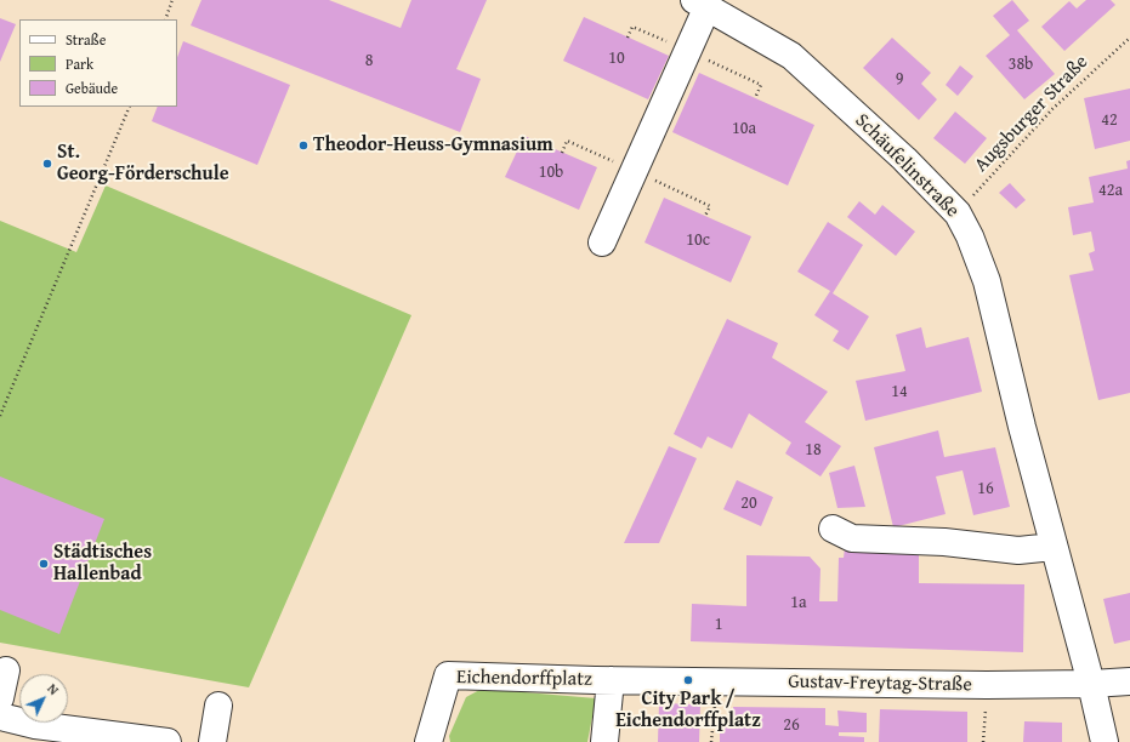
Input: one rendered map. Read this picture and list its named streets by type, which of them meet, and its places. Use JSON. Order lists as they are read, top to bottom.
{
  "streets": {
    "street": ["Schäufelinstraße", "Eichendorffplatz", "Gustav-Freytag-Straße"],
    "path": ["Augsburger Straße"]
  },
  "crossings": [
    ["Augsburger Straße", "Schäufelinstraße"],
    ["Schäufelinstraße", "Gustav-Freytag-Straße"],
    ["Eichendorffplatz", "Gustav-Freytag-Straße"]
  ],
  "places": [
    "Theodor-Heuss-Gymnasium",
    "St. Georg-Förderschule",
    "Städtisches Hallenbad",
    "City Park / Eichendorffplatz"
  ],
  "house_numbers": [
    "10",
    "8",
    "38b",
    "9",
    "42",
    "10a",
    "10b",
    "42a",
    "10c",
    "14",
    "18",
    "16",
    "20",
    "1a",
    "1",
    "26"
  ],
  "legend": ["Straße", "Park", "Gebäude"],
  "north": "top right"
}
